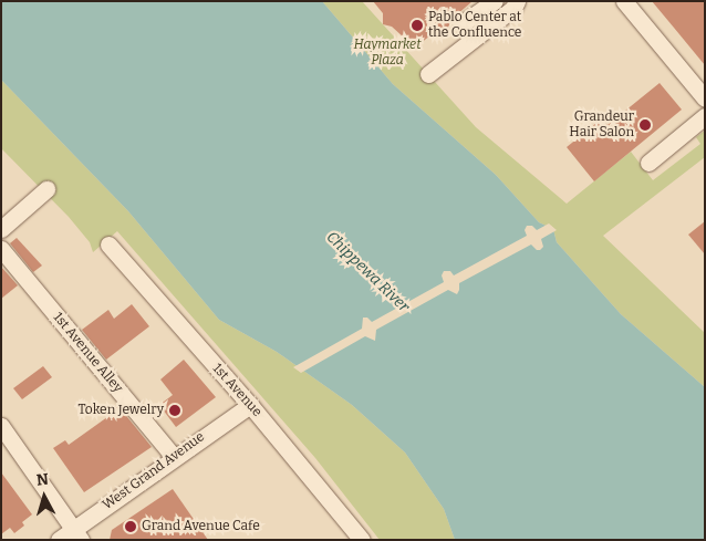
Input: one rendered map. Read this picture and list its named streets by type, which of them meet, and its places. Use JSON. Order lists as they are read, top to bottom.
{
  "streets": {
    "street": ["1st Avenue Alley", "1st Avenue", "West Grand Avenue"]
  },
  "crossings": [
    ["1st Avenue Alley", "West Grand Avenue"],
    ["1st Avenue", "West Grand Avenue"]
  ],
  "water": ["Chippewa River"],
  "parks": ["Haymarket Plaza"],
  "places": [
    "Pablo Center at the Confluence",
    "Grandeur Hair Salon",
    "Token Jewelry",
    "Grand Avenue Cafe"
  ],
  "north": "top"
}
